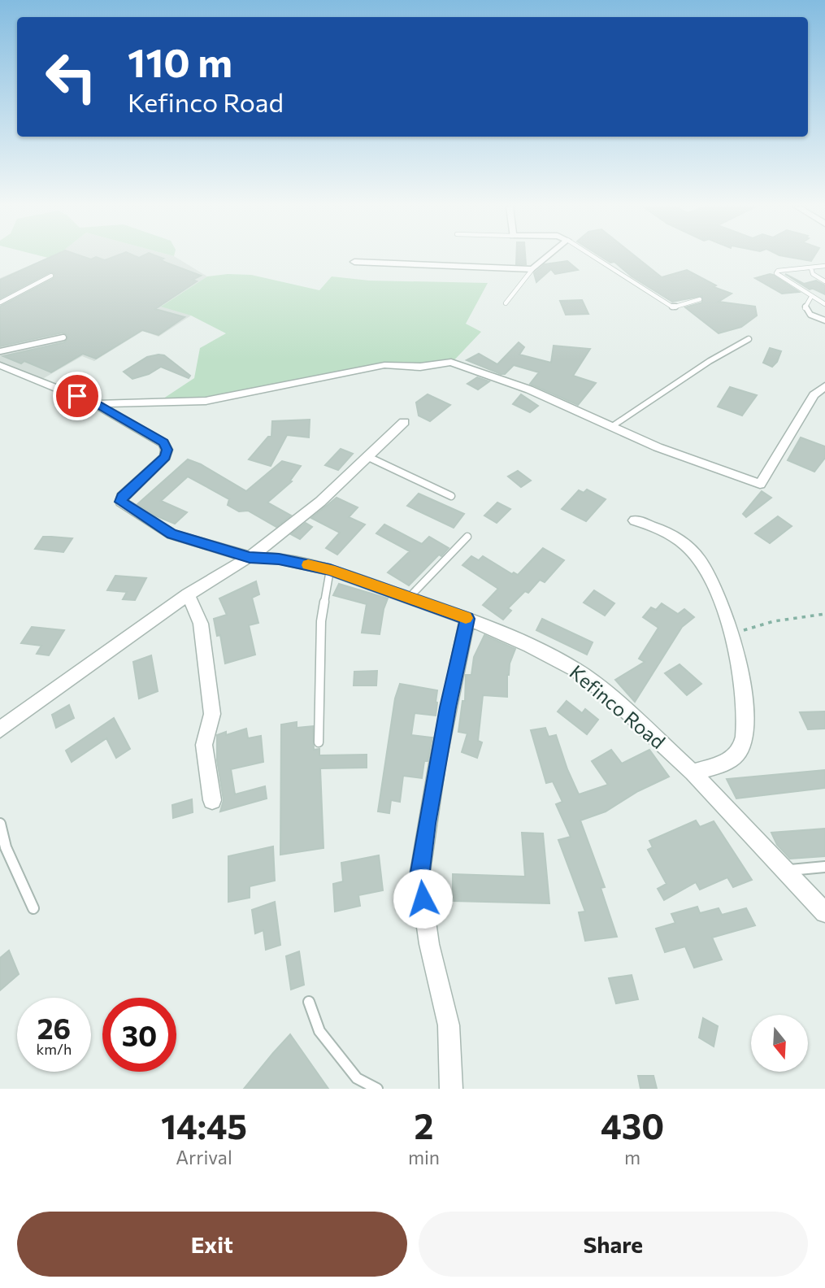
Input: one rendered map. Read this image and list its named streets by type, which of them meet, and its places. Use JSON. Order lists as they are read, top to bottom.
{
  "streets": {
    "street": ["Kefinco Road"]
  },
  "north": "bottom",
  "page": {
    "turn": ["110 m", "Kefinco Road"],
    "speed": "26 km/h",
    "limit": "30",
    "eta": [
      "14:45",
      "Arrival",
      "2",
      "min",
      "430",
      "m"
    ],
    "buttons": ["Exit", "Share"]
  }
}
